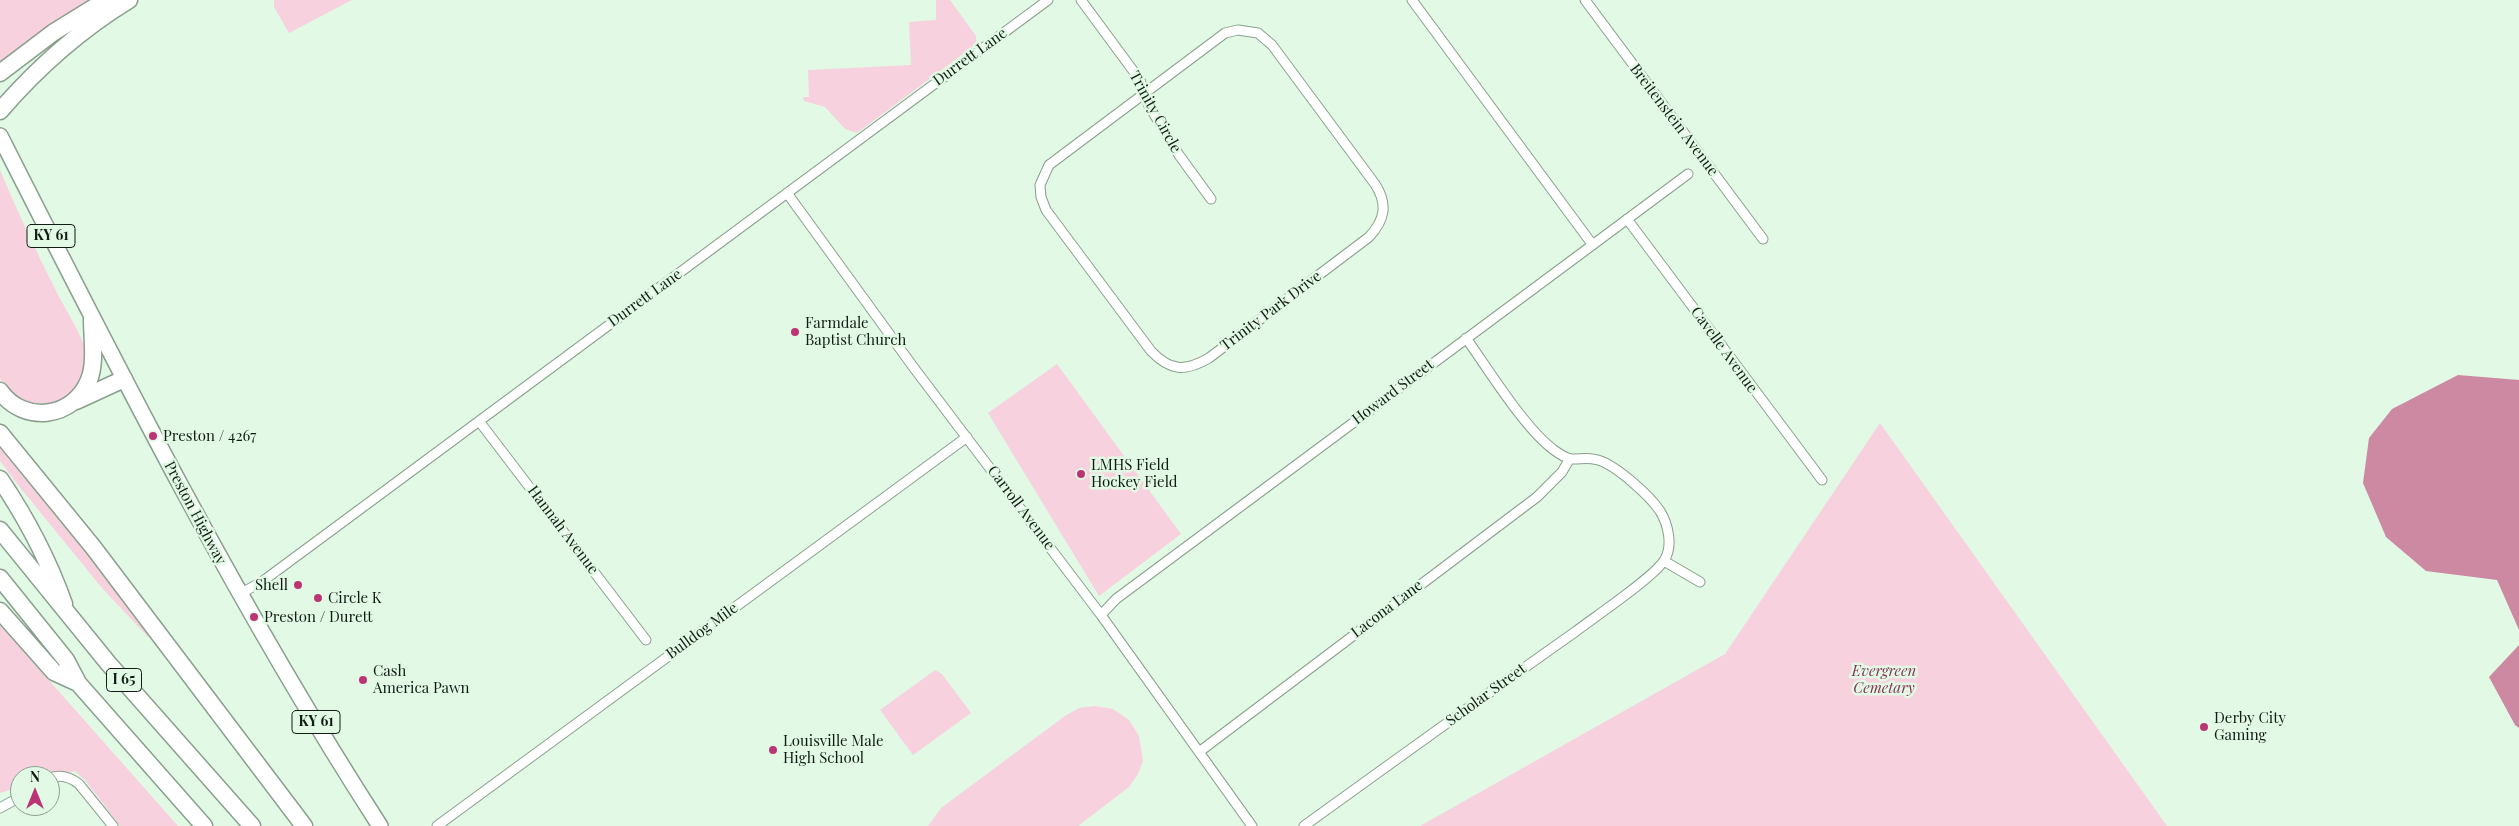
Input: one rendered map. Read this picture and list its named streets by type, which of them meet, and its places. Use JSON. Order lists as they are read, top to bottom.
{
  "streets": {
    "highway": ["I 65"],
    "main road": ["KY 61", "Preston Highway"],
    "street": [
      "Durrett Lane",
      "Trinity Circle",
      "Breitenstein Avenue",
      "Trinity Park Drive",
      "Cavelle Avenue",
      "Howard Street",
      "Carroll Avenue",
      "Hannah Avenue",
      "Lacona Lane",
      "Bulldog Mile",
      "Scholar Street"
    ]
  },
  "crossings": [
    ["Durrett Lane", "Carroll Avenue"],
    ["Durrett Lane", "Preston Highway"],
    ["Durrett Lane", "Hannah Avenue"],
    ["Trinity Circle", "Trinity Park Drive"],
    ["Cavelle Avenue", "Howard Street"],
    ["Howard Street", "Carroll Avenue"],
    ["Carroll Avenue", "Lacona Lane"],
    ["Carroll Avenue", "Bulldog Mile"]
  ],
  "parks": ["Evergreen Cemetary"],
  "places": [
    "Farmdale Baptist Church",
    "Preston / 4267",
    "LMHS Field Hockey Field",
    "Shell",
    "Circle K",
    "Preston / Durett",
    "Cash America Pawn",
    "Derby City Gaming",
    "Louisville Male High School"
  ],
  "north": "top"
}
